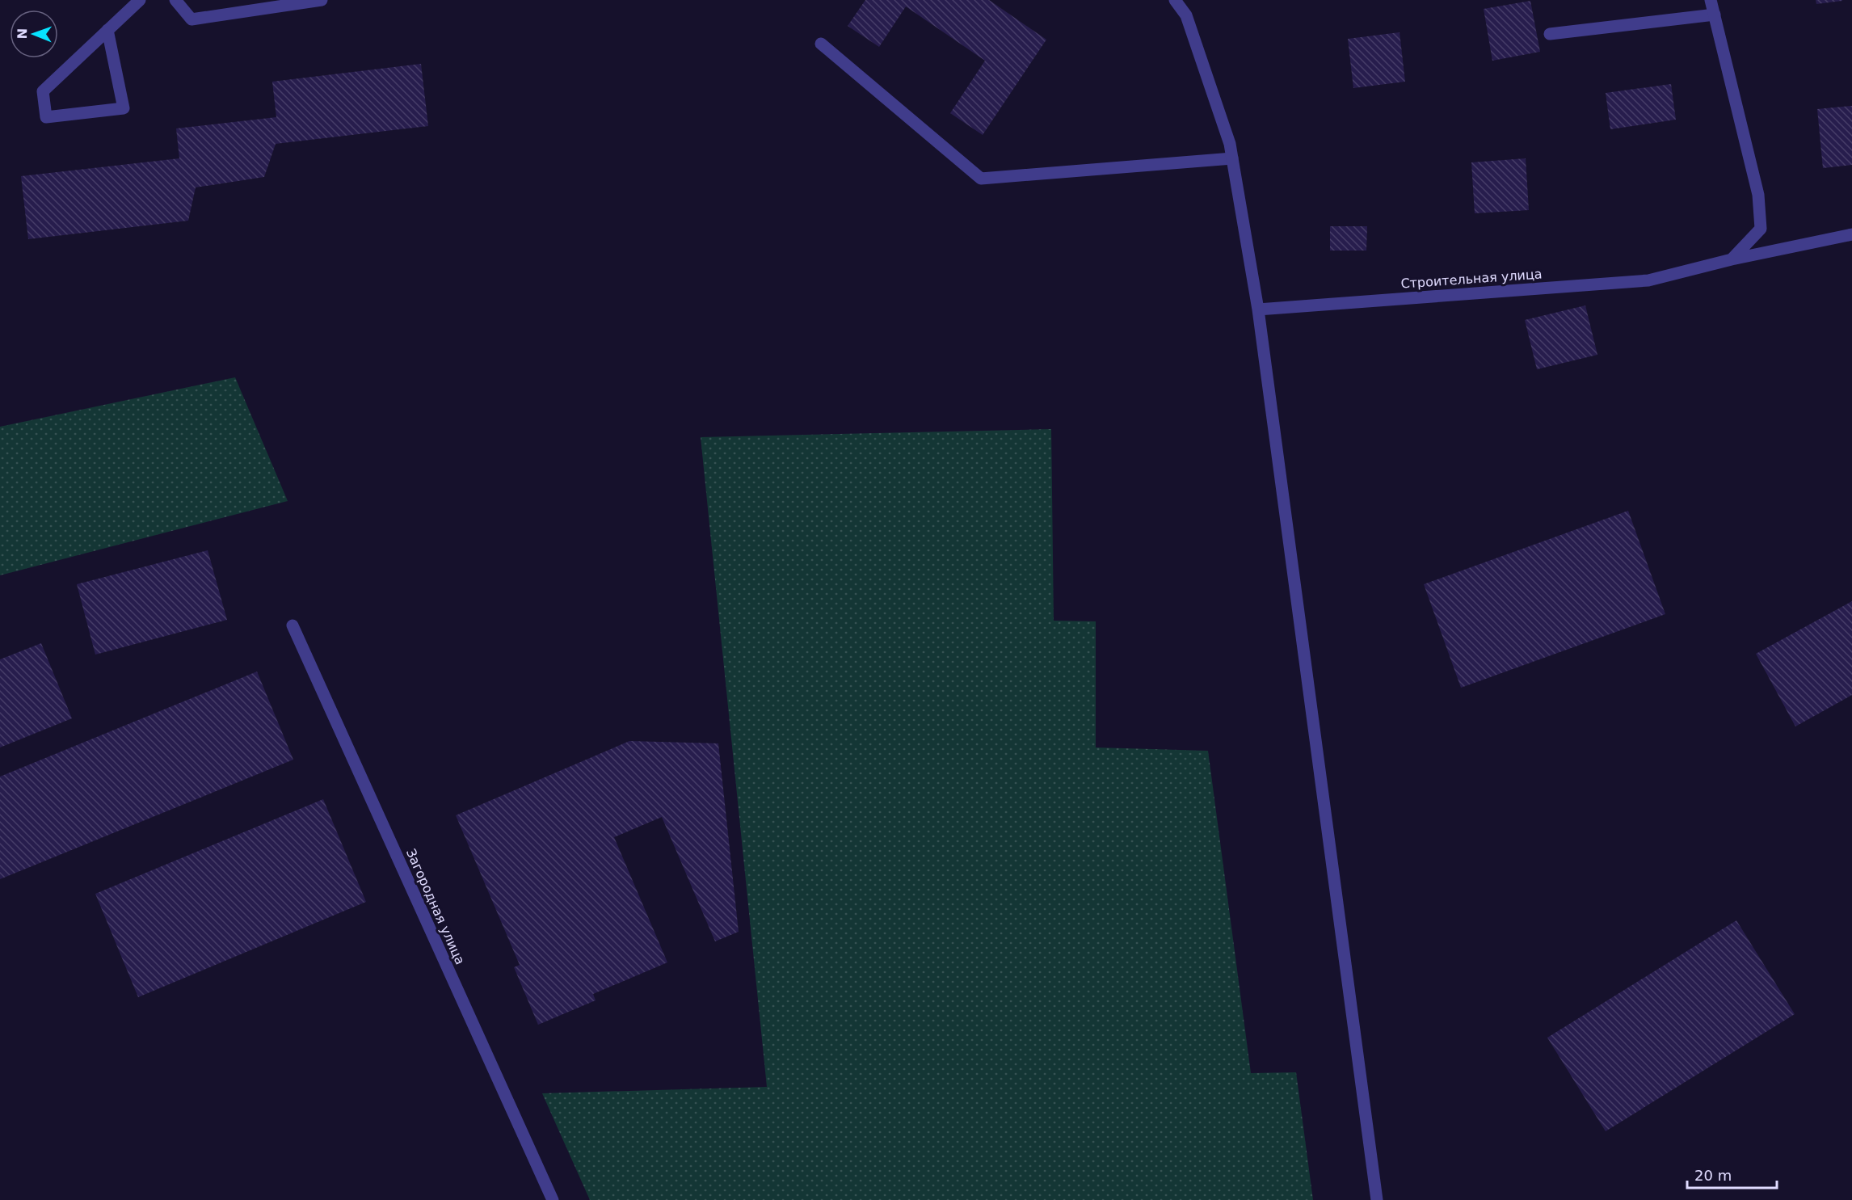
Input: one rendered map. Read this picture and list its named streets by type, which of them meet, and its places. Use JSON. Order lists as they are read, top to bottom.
{
  "streets": {
    "street": ["Строительная улица", "Загородная улица"]
  },
  "scale_bar": "20 m",
  "north": "left"
}
